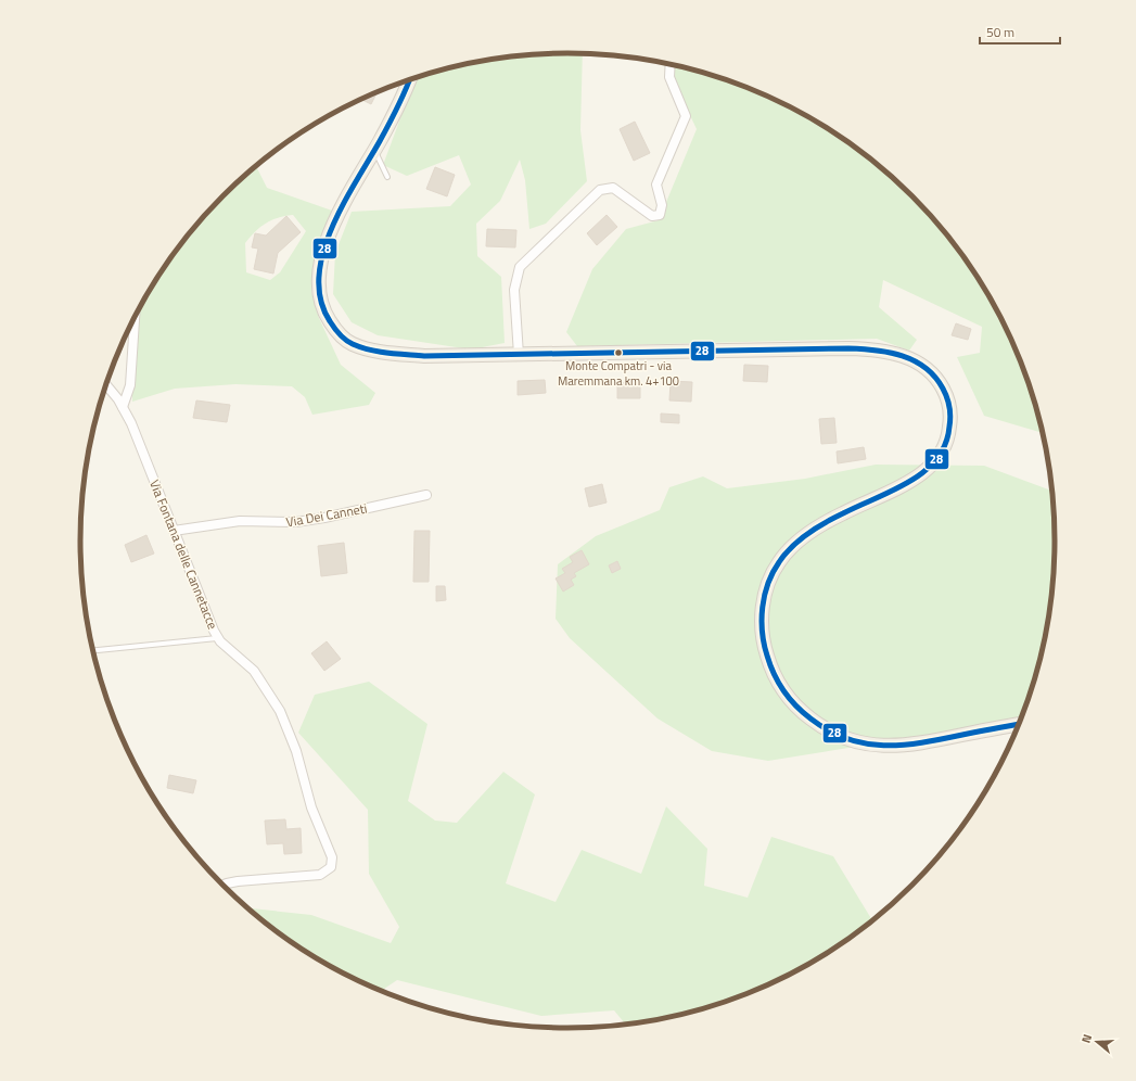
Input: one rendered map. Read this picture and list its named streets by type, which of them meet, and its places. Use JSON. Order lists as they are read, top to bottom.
{
  "streets": {
    "street": ["Via Dei Canneti", "Via Fontana delle Cannetacce"]
  },
  "crossings": [
    ["Via Dei Canneti", "Via Fontana delle Cannetacce"]
  ],
  "places": ["Monte Compatri - via Maremmana km. 4+100"],
  "lines": ["transit line 28"],
  "scale_bar": "50 m",
  "north": "left"
}
